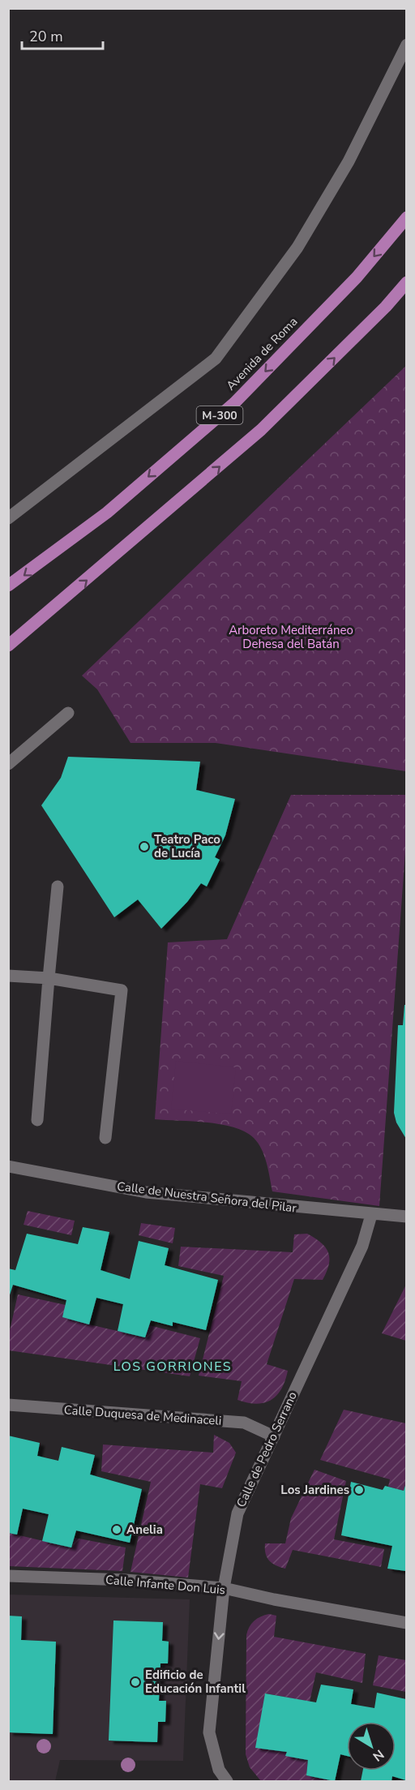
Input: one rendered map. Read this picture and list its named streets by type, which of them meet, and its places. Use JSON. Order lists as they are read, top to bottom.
{
  "streets": {
    "main road": ["Avenida de Roma", "M-300"],
    "street": [
      "Calle de Nuestra Señora del Pilar",
      "Calle Duquesa de Medinaceli",
      "Calle de Pedro Serrano",
      "Calle Infante Don Luis"
    ]
  },
  "crossings": [
    ["Calle de Nuestra Señora del Pilar", "Calle de Pedro Serrano"],
    ["Calle Duquesa de Medinaceli", "Calle de Pedro Serrano"],
    ["Calle de Pedro Serrano", "Calle Infante Don Luis"]
  ],
  "districts": ["LOS GORRIONES"],
  "parks": ["Arboreto Mediterráneo Dehesa del Batán"],
  "places": [
    "Teatro Paco de Lucía",
    "Los Jardines",
    "Anelia",
    "Edificio de Educación Infantil"
  ],
  "scale_bar": "20 m",
  "north": "bottom right"
}
